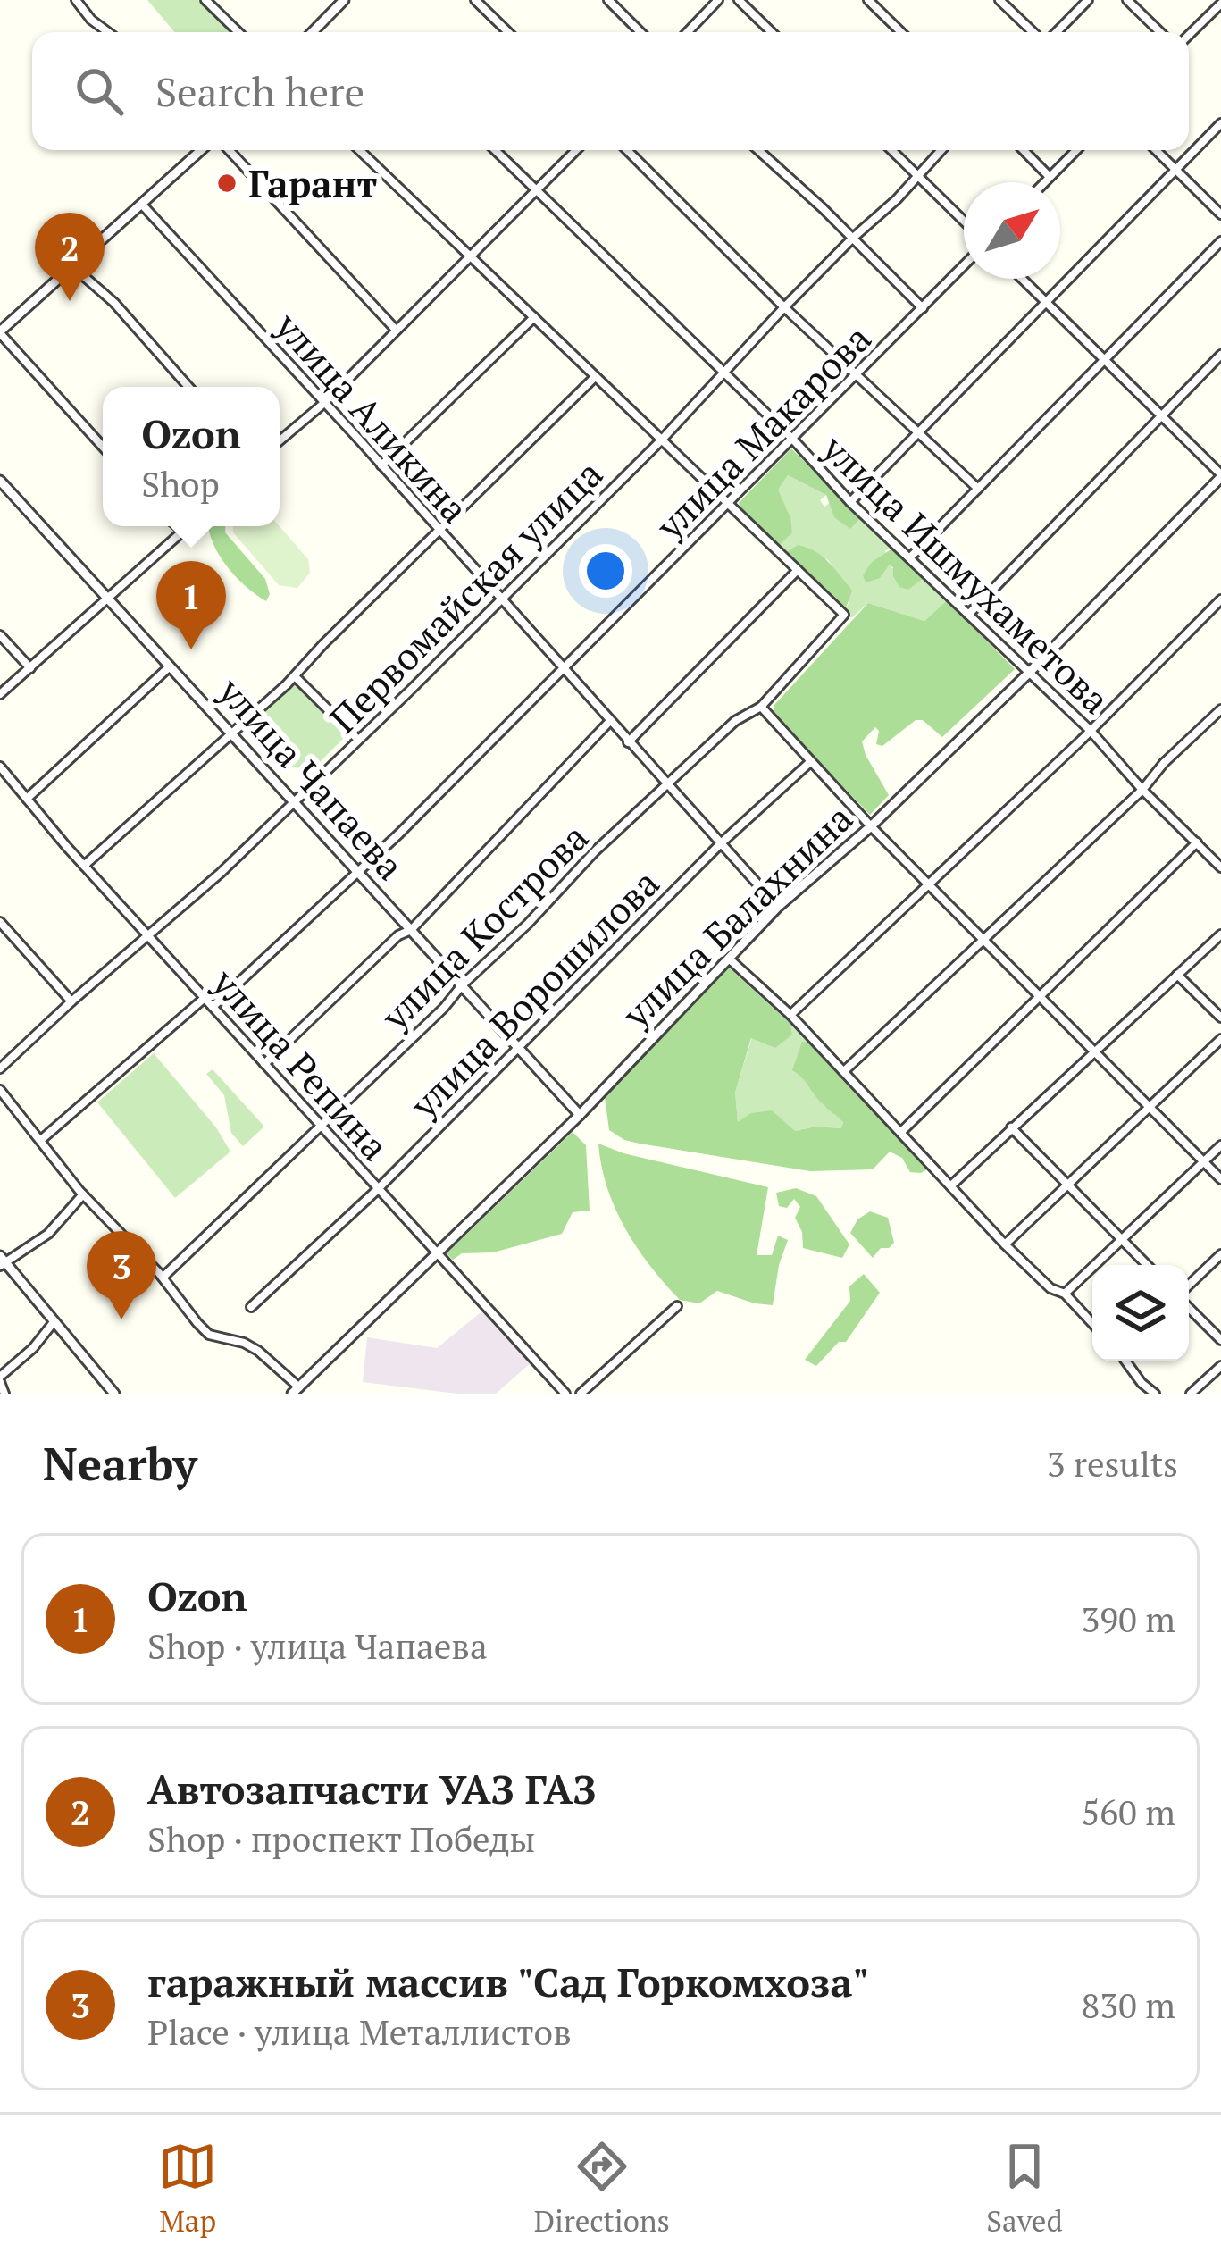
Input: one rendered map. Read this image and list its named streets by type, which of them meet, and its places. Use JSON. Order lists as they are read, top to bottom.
{
  "streets": {
    "street": [
      "улица Аликина",
      "улица Макарова",
      "улица Ишмухаметова",
      "Первомайская улица",
      "улица Чапаева",
      "улица Балахнина",
      "улица Кострова",
      "улица Ворошилова",
      "улица Репина"
    ]
  },
  "crossings": [
    ["улица Аликина", "улица Макарова"],
    ["улица Аликина", "Первомайская улица"],
    ["улица Аликина", "улица Балахнина"],
    ["улица Аликина", "улица Кострова"],
    ["улица Аликина", "улица Ворошилова"],
    ["улица Макарова", "улица Ишмухаметова"],
    ["улица Макарова", "улица Чапаева"],
    ["улица Макарова", "улица Репина"],
    ["улица Ишмухаметова", "Первомайская улица"],
    ["улица Ишмухаметова", "улица Балахнина"],
    ["Первомайская улица", "улица Чапаева"],
    ["Первомайская улица", "улица Репина"],
    ["улица Чапаева", "улица Балахнина"],
    ["улица Чапаева", "улица Кострова"],
    ["улица Чапаева", "улица Ворошилова"],
    ["улица Балахнина", "улица Репина"],
    ["улица Кострова", "улица Репина"],
    ["улица Ворошилова", "улица Репина"]
  ],
  "places": ["Гарант"],
  "north": "top right",
  "page": {
    "search": "Search here",
    "pins": ["2", "1", "3"],
    "popup": ["Ozon", "Shop"],
    "heading": ["Nearby", "3 results"],
    "list": [
      {
        "mark": "1",
        "name": "Ozon",
        "note": "Shop · улица Чапаева",
        "value": "390 m"
      },
      {
        "mark": "2",
        "name": "Автозапчасти УАЗ ГАЗ",
        "note": "Shop · проспект Победы",
        "value": "560 m"
      },
      {
        "mark": "3",
        "name": "гаражный массив \"Сад Горкомхоза\"",
        "note": "Place · улица Металлистов",
        "value": "830 m"
      }
    ],
    "nav": ["Map", "Directions", "Saved"]
  }
}
